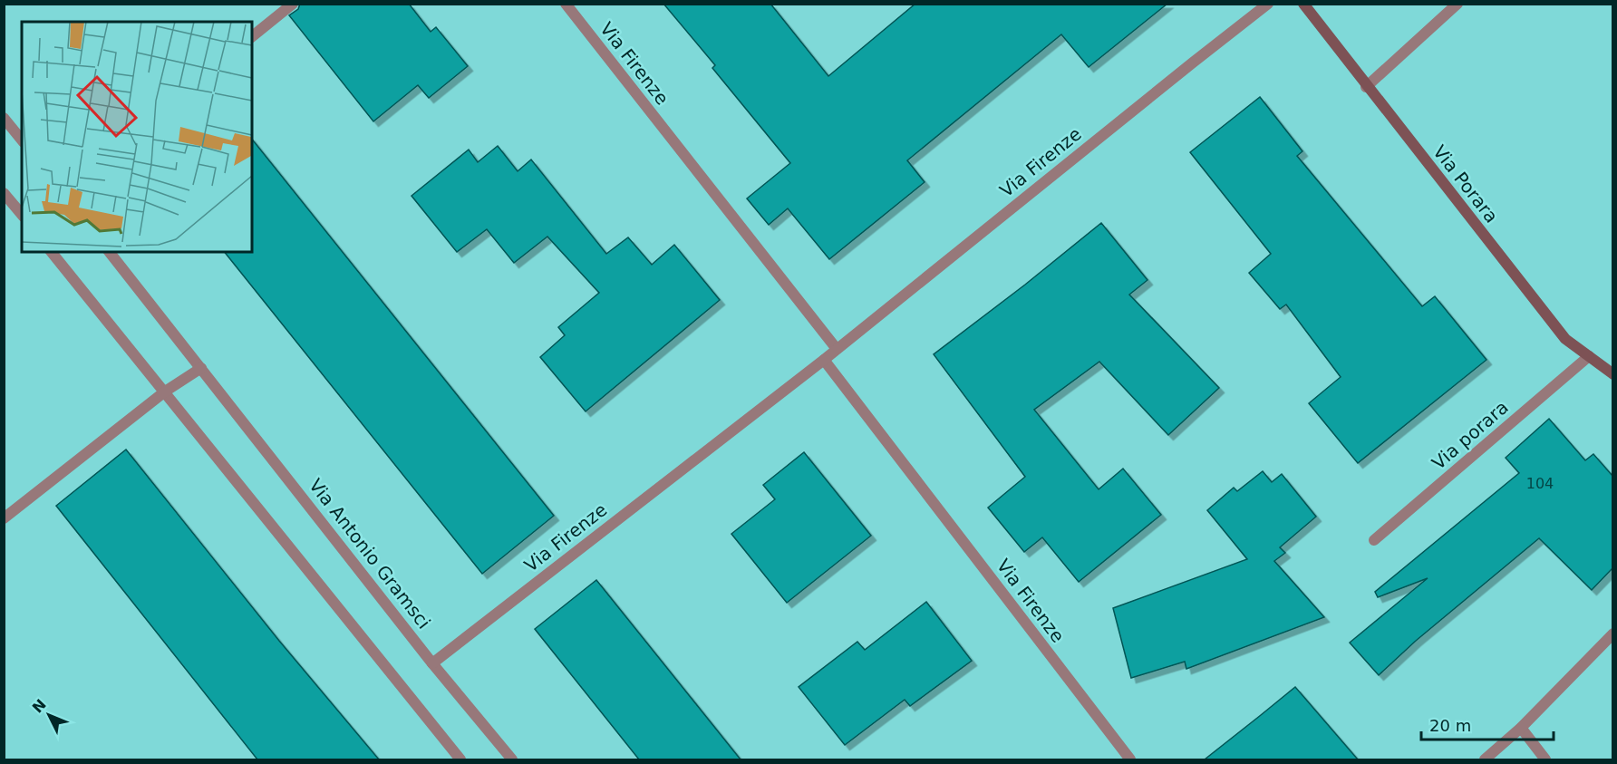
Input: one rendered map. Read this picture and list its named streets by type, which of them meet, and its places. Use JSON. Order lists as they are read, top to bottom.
{
  "streets": {
    "street": [
      "Via Firenze",
      "Via Porara",
      "Via porara",
      "Via Antonio Gramsci"
    ]
  },
  "crossings": [
    ["Via Firenze", "Via Antonio Gramsci"],
    ["Via Porara", "Via porara"]
  ],
  "house_numbers": ["104"],
  "scale_bar": "20 m",
  "north": "top left"
}
